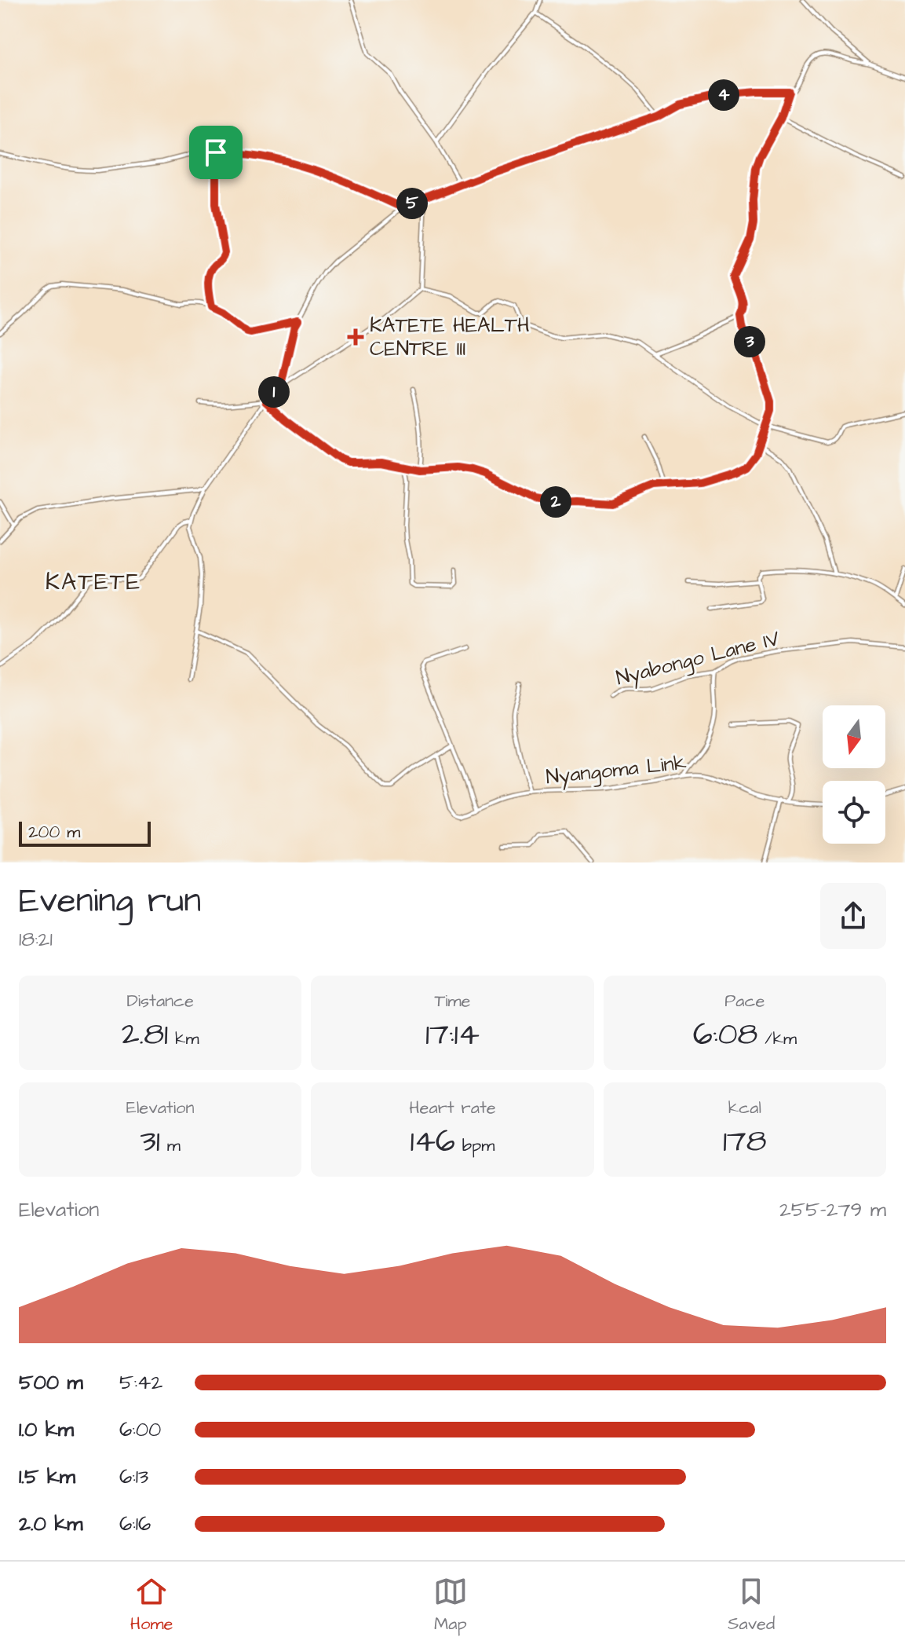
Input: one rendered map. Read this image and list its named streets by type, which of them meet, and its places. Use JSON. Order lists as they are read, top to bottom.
{
  "streets": {
    "street": ["Nyabongo Lane IV", "Nyangoma Link"]
  },
  "districts": ["KATETE"],
  "places": {
    "health": ["KATETE HEALTH CENTRE III"]
  },
  "scale_bar": "200 m",
  "north": "bottom",
  "page": {
    "pins": [
      "4",
      "5",
      "3",
      "1",
      "2"
    ],
    "scale": "200 m",
    "heading": ["Evening run", "18:21"],
    "stats": [
      ["Distance", "2.81 km"],
      ["Time", "17:14"],
      ["Pace", "6:08 /km"],
      ["Elevation", "31 m"],
      ["Heart rate", "146 bpm"],
      ["kcal", "178"]
    ],
    "chart": ["Elevation", "255–279 m"],
    "list": [
      {
        "name": "500 m",
        "note": "5:42"
      },
      {
        "name": "1.0 km",
        "note": "6:00"
      },
      {
        "name": "1.5 km",
        "note": "6:13"
      },
      {
        "name": "2.0 km",
        "note": "6:16"
      }
    ],
    "tabs": ["Home", "Map", "Saved"]
  }
}
